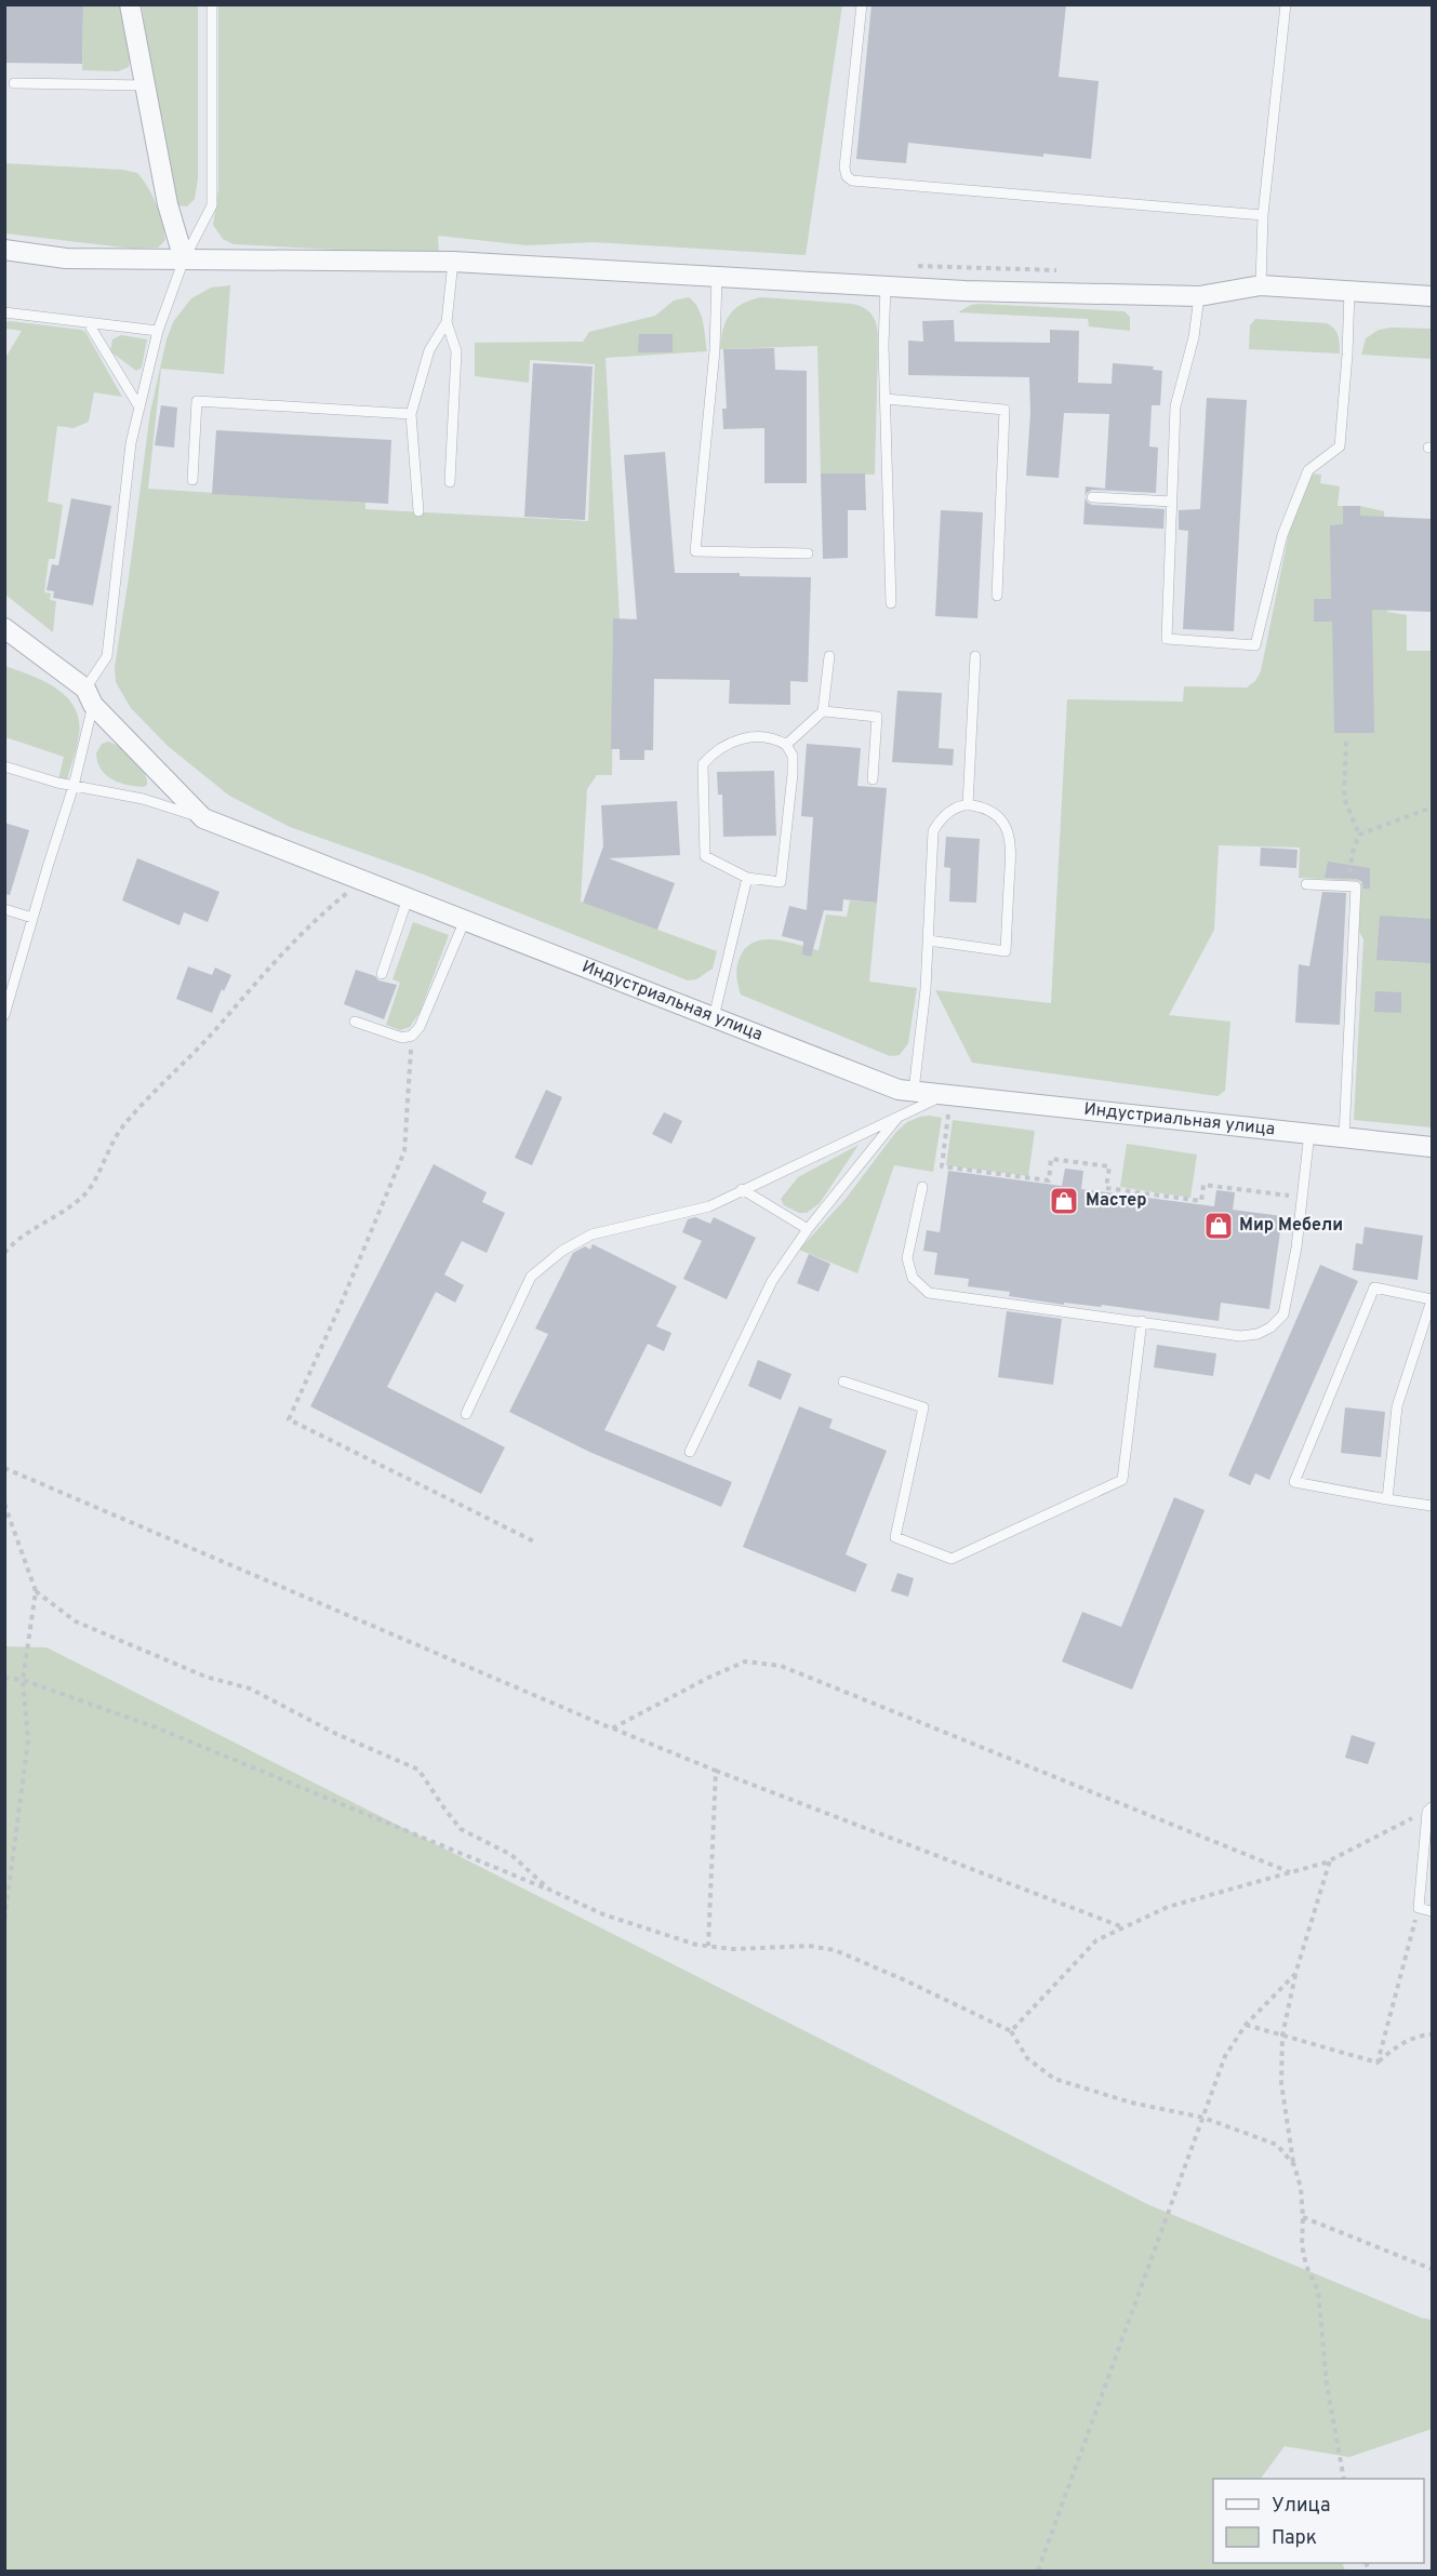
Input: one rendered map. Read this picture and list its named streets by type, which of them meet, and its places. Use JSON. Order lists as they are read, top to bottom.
{
  "streets": {
    "street": ["Индустриальная улица"]
  },
  "places": {
    "shop": ["Мастер", "Мир Мебели"]
  },
  "legend": ["Улица", "Парк"]
}
